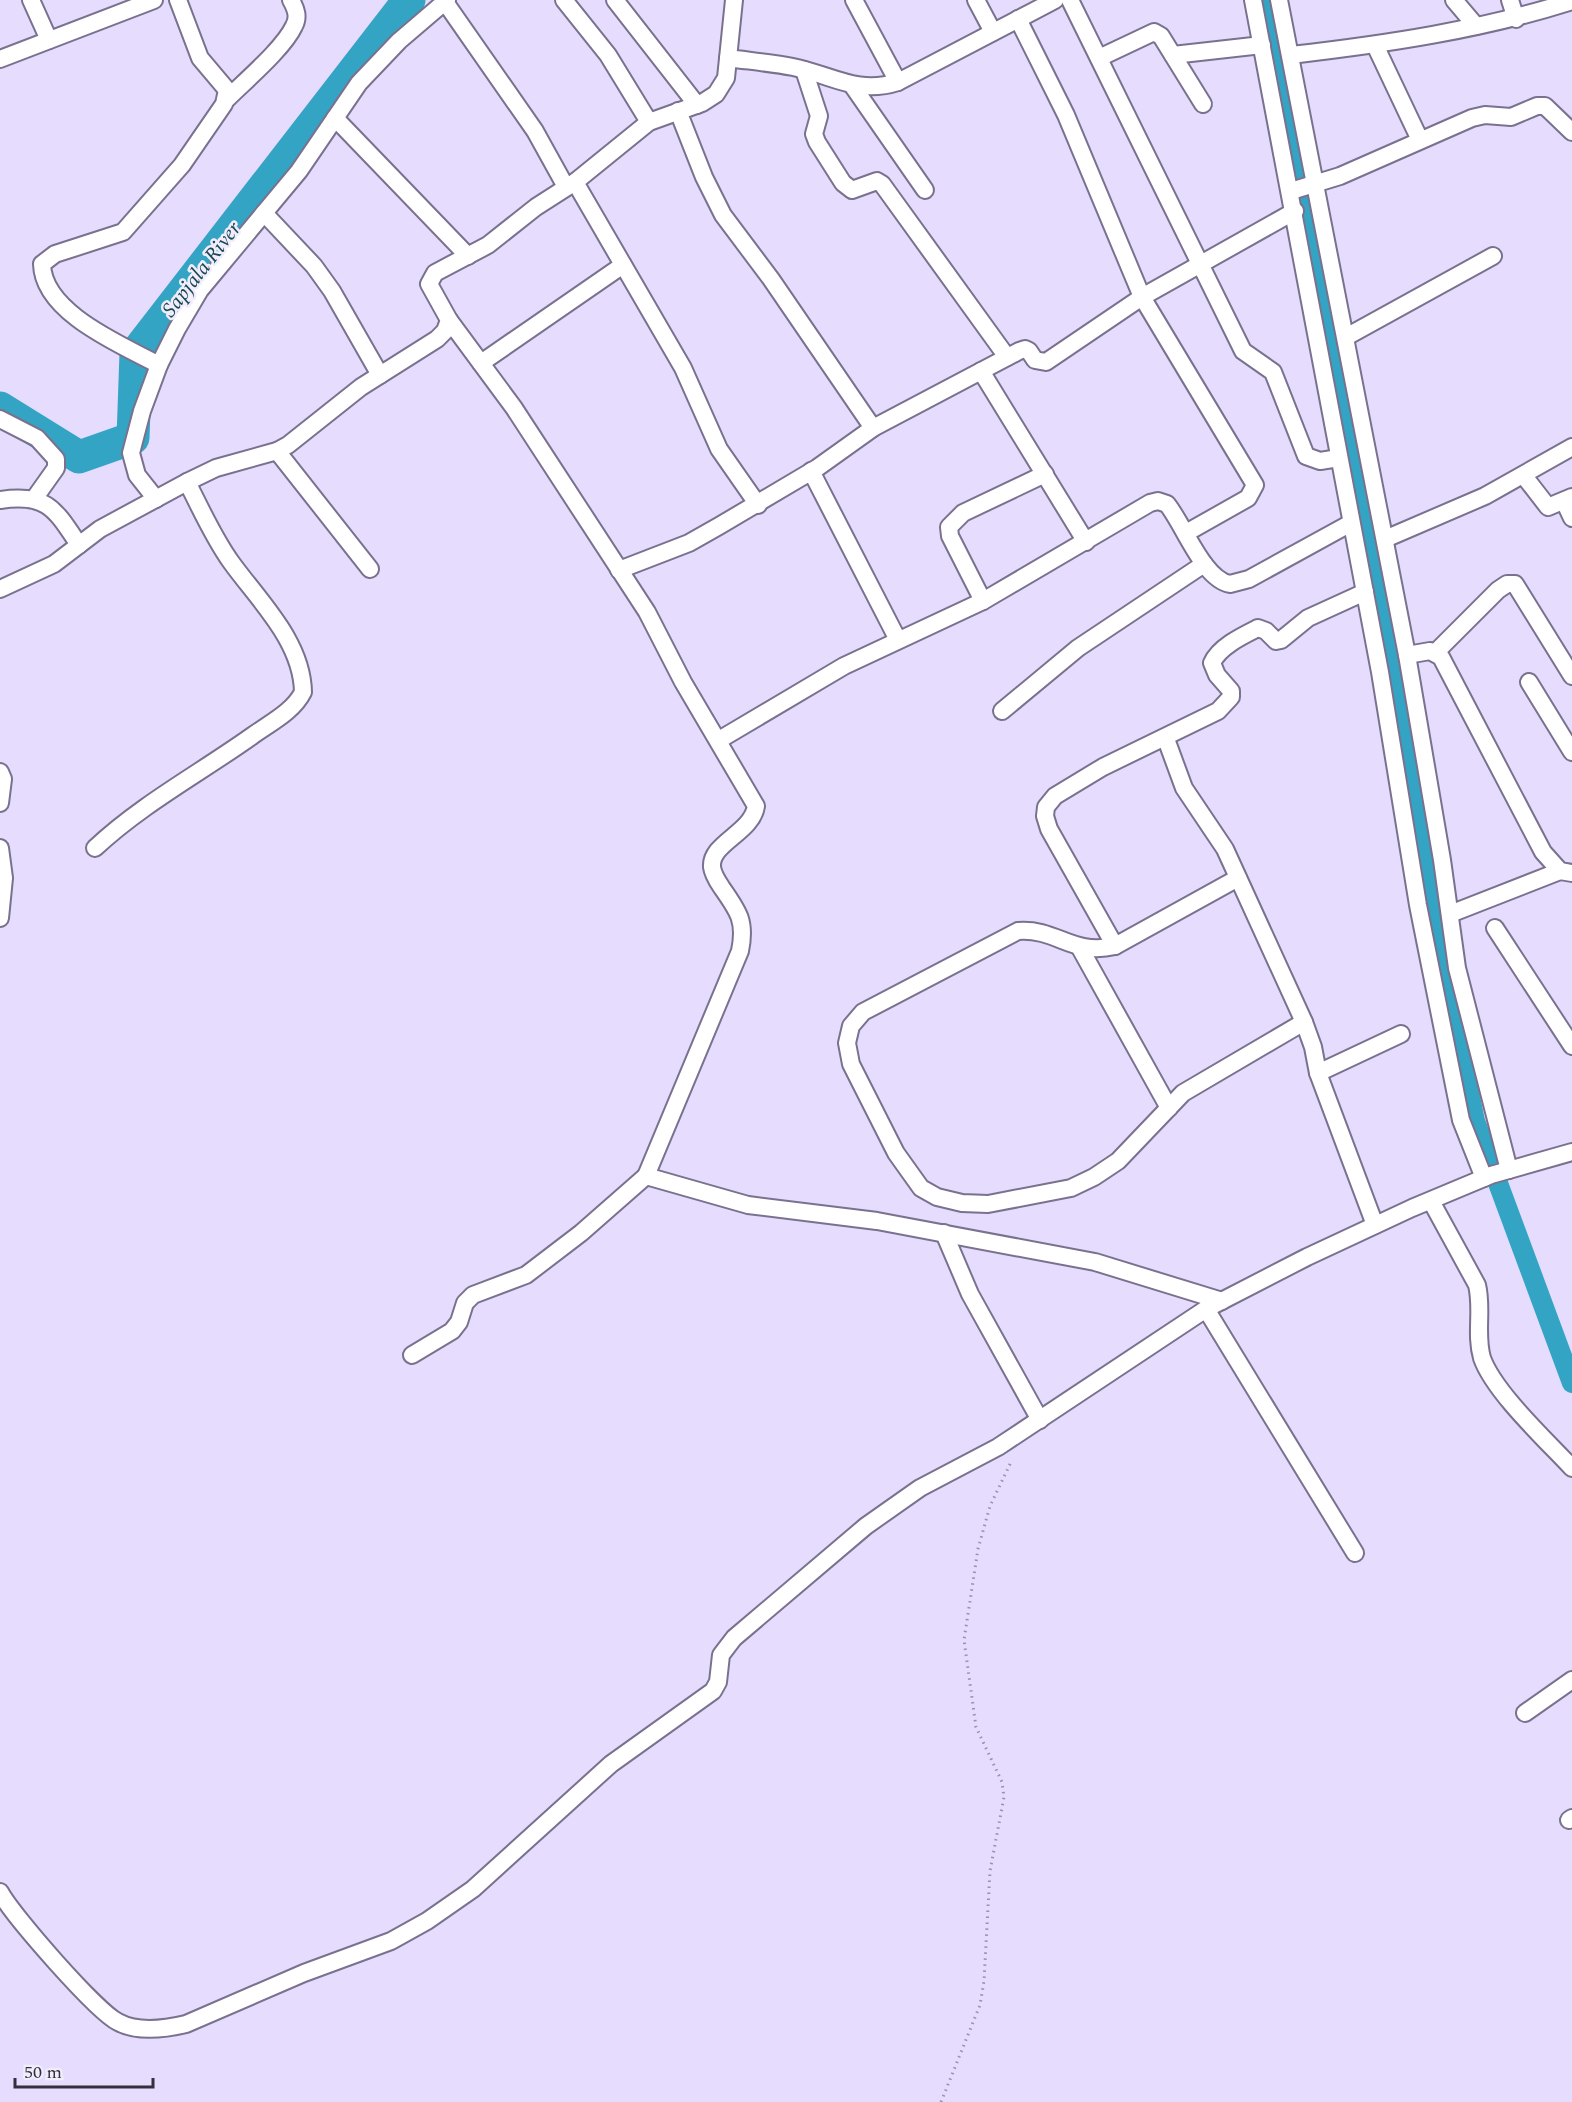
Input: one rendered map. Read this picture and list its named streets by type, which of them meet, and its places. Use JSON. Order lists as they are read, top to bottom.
{
  "water": ["Sapjala River"],
  "scale_bar": "50 m"
}
